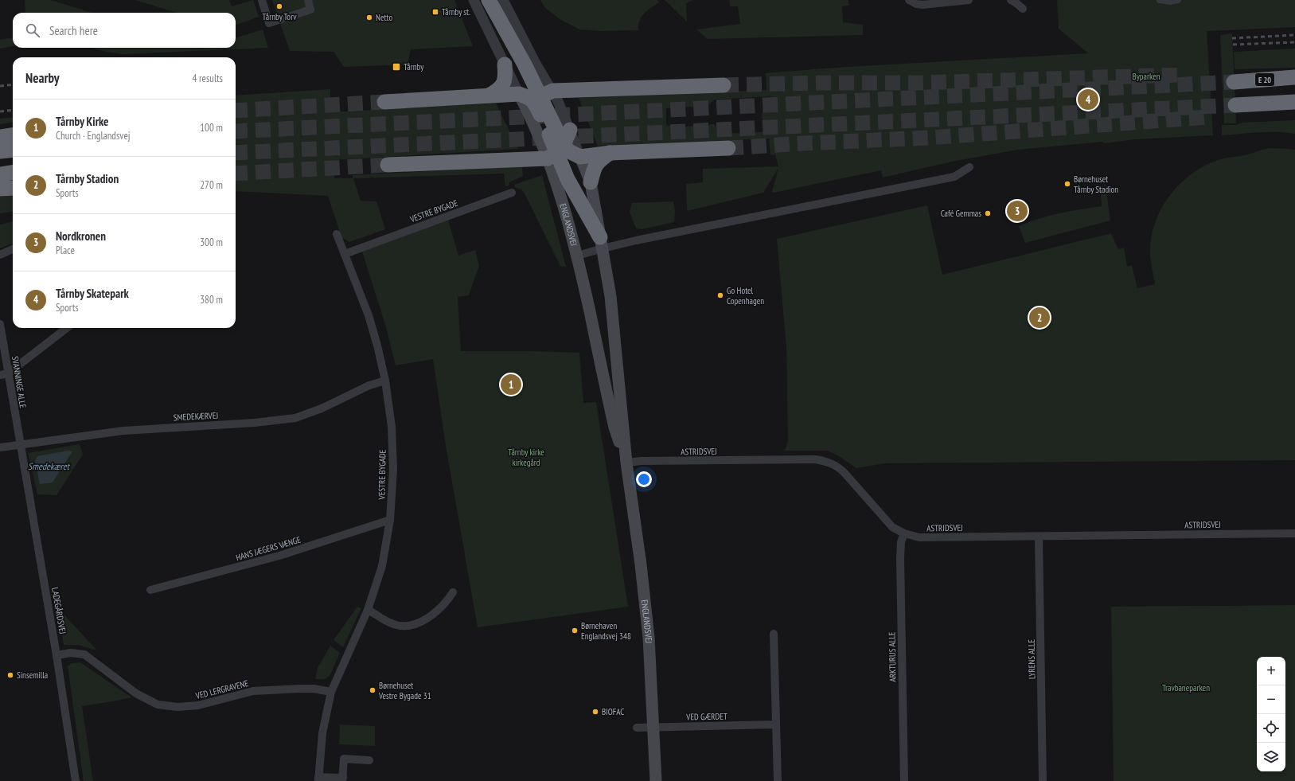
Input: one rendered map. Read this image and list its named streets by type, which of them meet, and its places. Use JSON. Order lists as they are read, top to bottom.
{
  "streets": {
    "highway": ["E 20"],
    "main road": ["ENGLANDSVEJ"],
    "street": [
      "VESTRE BYGADE",
      "SVANNINGE ALLE",
      "SMEDEKÆRVEJ",
      "ASTRIDSVEJ",
      "HANS JÆGERS VÆNGE",
      "LADEGÅRDSVEJ",
      "ARKTURUS ALLE",
      "LYRENS ALLE",
      "VED LERGRAVENE",
      "VED GÆRDET"
    ]
  },
  "crossings": [
    ["VESTRE BYGADE", "SMEDEKÆRVEJ"],
    ["VESTRE BYGADE", "HANS JÆGERS VÆNGE"],
    ["VESTRE BYGADE", "VED LERGRAVENE"],
    ["ENGLANDSVEJ", "ASTRIDSVEJ"],
    ["ENGLANDSVEJ", "VED GÆRDET"],
    ["SVANNINGE ALLE", "SMEDEKÆRVEJ"],
    ["SVANNINGE ALLE", "LADEGÅRDSVEJ"],
    ["SMEDEKÆRVEJ", "LADEGÅRDSVEJ"],
    ["ASTRIDSVEJ", "ARKTURUS ALLE"],
    ["ASTRIDSVEJ", "LYRENS ALLE"],
    ["LADEGÅRDSVEJ", "VED LERGRAVENE"]
  ],
  "water": ["Smedekæret"],
  "parks": ["Byparken", "Tårnby kirke kirkegård", "Travbaneparken"],
  "places": {
    "other": [
      "Tårnby Torv",
      "Netto",
      "Børnehuset Tårnby Stadion",
      "Café Gemmas",
      "Go Hotel Copenhagen",
      "Børnehaven Englandsvej 348",
      "Sinsemilla",
      "Børnehuset Vestre Bygade 31",
      "BIOFAC"
    ],
    "transit": ["Tårnby st.", "Tårnby"]
  },
  "page": {
    "search": "Search here",
    "heading": ["Nearby", "4 results"],
    "pins": [
      "4",
      "3",
      "2",
      "1"
    ],
    "list": [
      {
        "mark": "1",
        "name": "Tårnby Kirke",
        "note": "Church · Englandsvej",
        "value": "100 m"
      },
      {
        "mark": "2",
        "name": "Tårnby Stadion",
        "note": "Sports",
        "value": "270 m"
      },
      {
        "mark": "3",
        "name": "Nordkronen",
        "note": "Place",
        "value": "300 m"
      },
      {
        "mark": "4",
        "name": "Tårnby Skatepark",
        "note": "Sports",
        "value": "380 m"
      }
    ],
    "map_buttons": ["+", "−"]
  }
}
